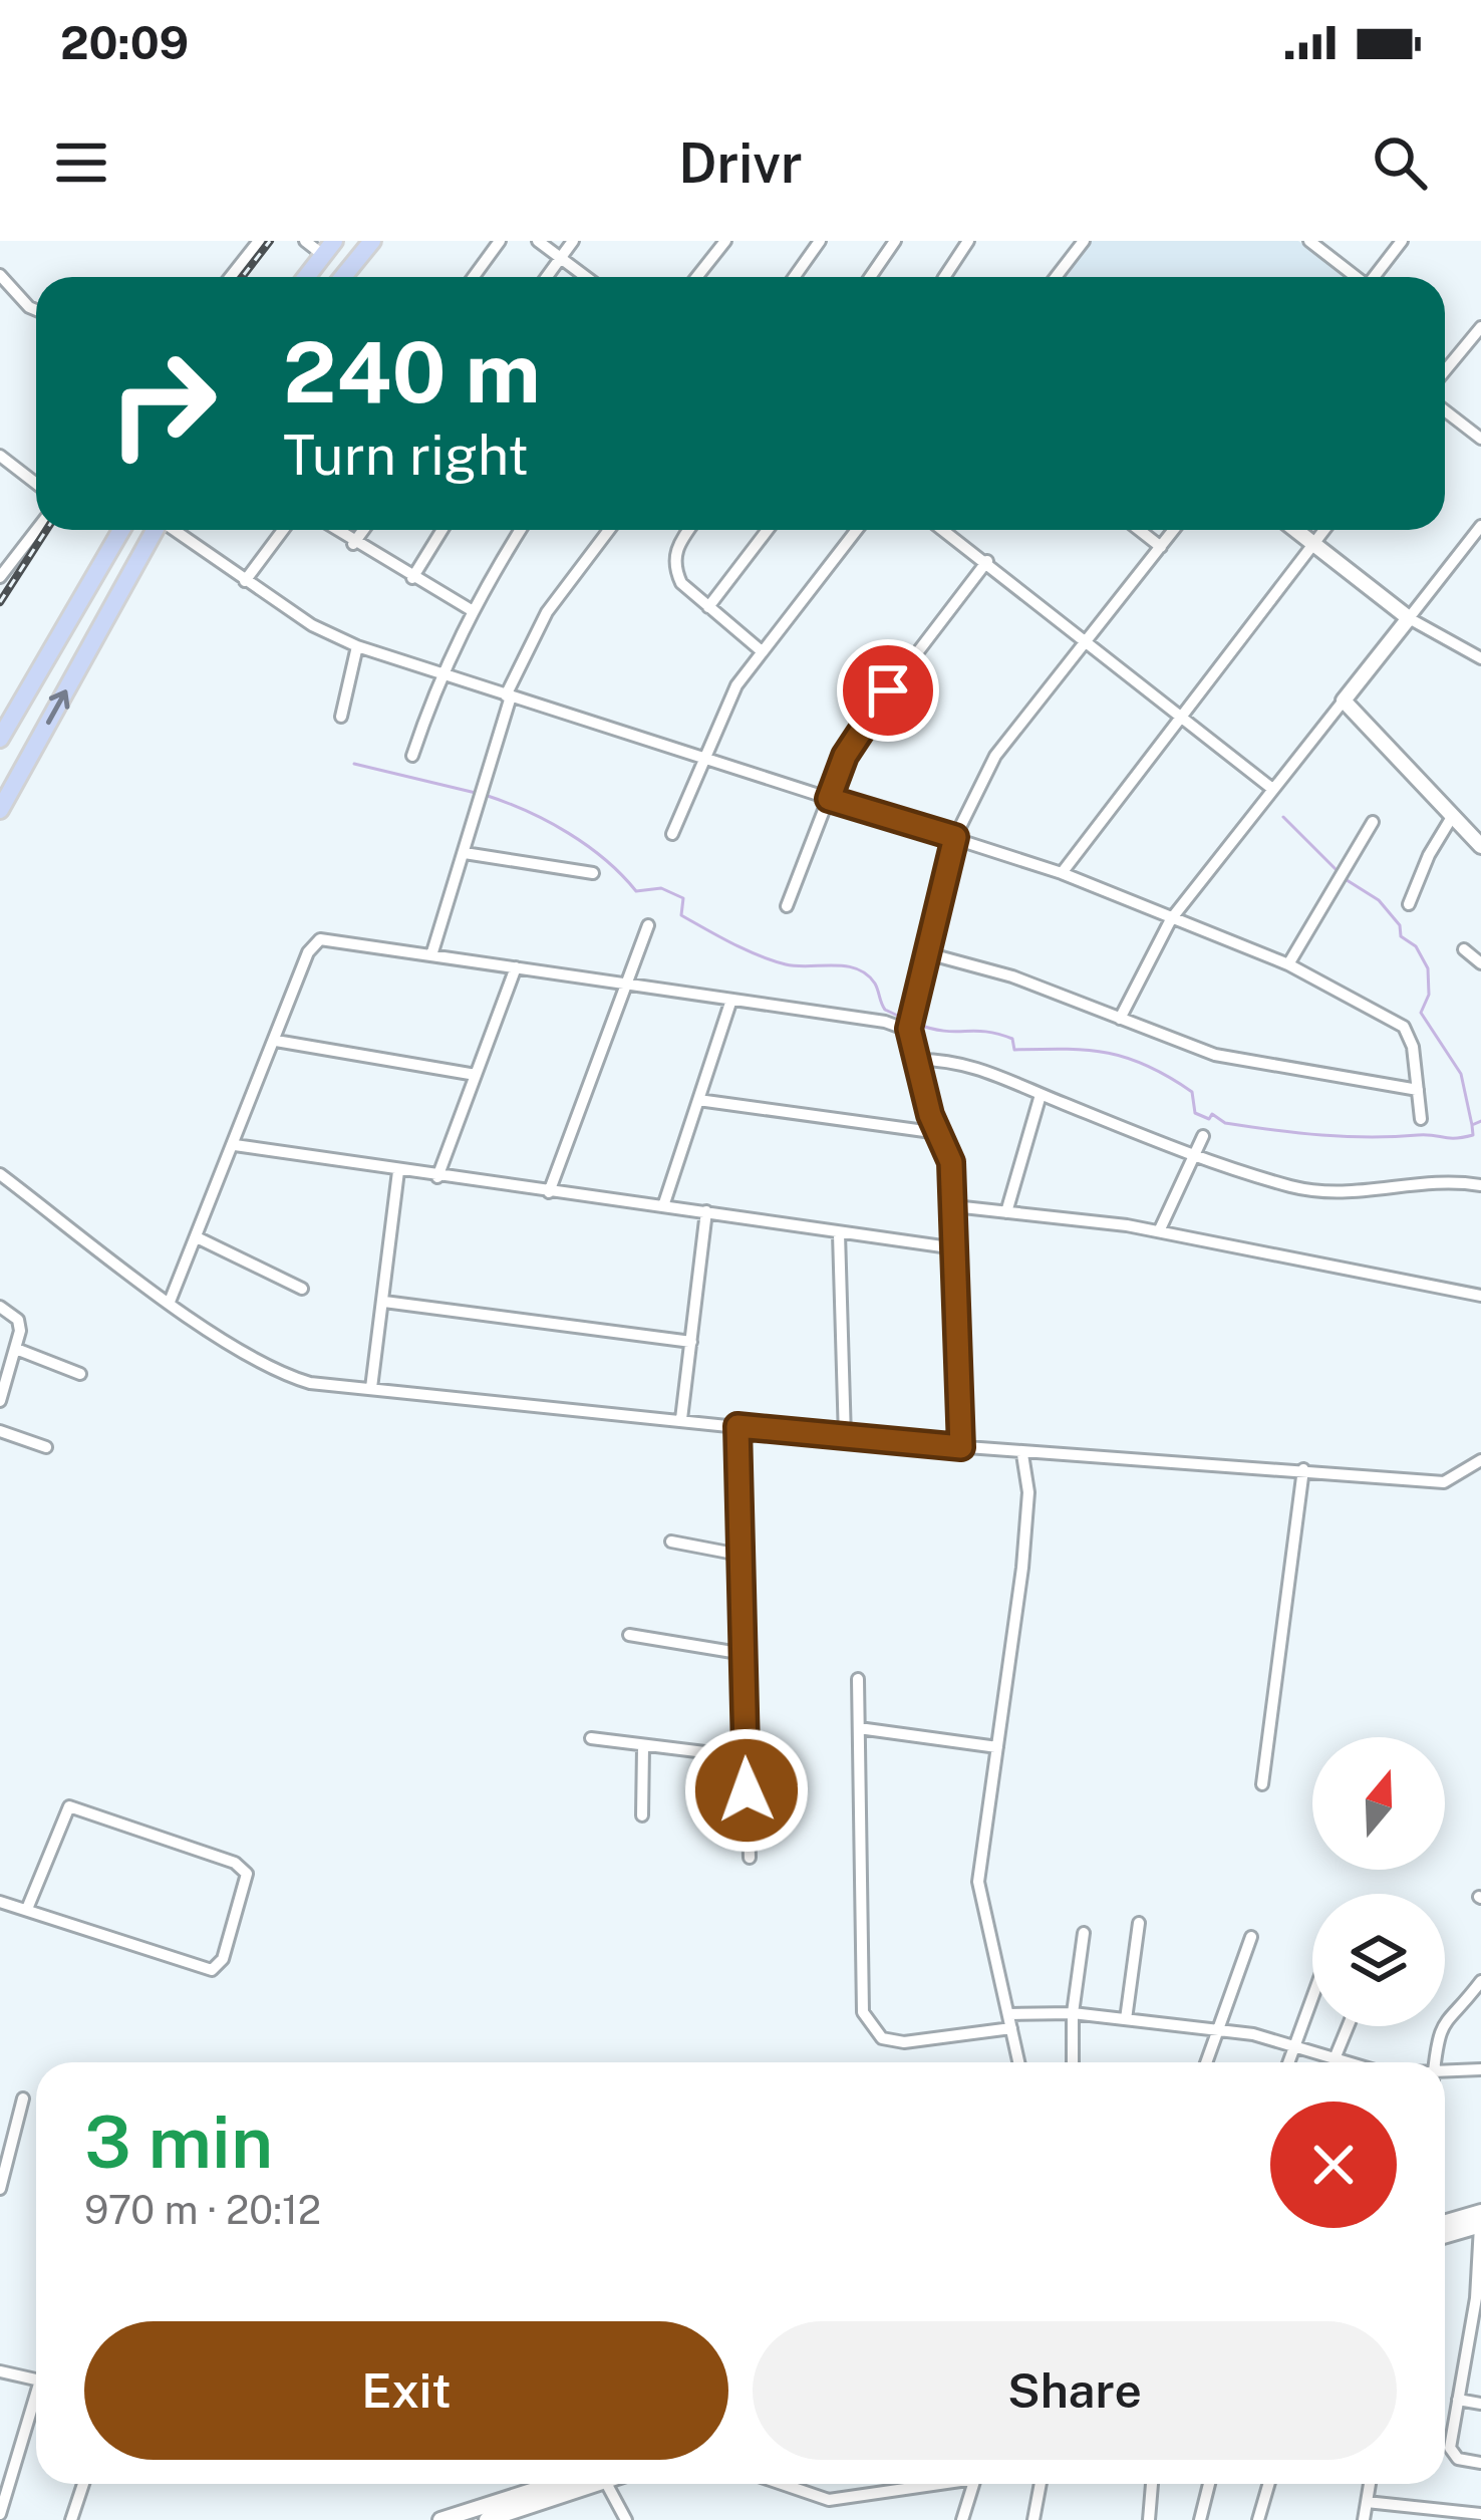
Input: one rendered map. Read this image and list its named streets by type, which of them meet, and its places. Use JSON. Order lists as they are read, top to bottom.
{
  "north": "top",
  "page": {
    "status": "20:09",
    "header": "Drivr",
    "turn": ["240 m", "Turn right"],
    "heading": ["3 min", "970 m · 20:12"],
    "buttons": ["Exit", "Share"]
  }
}
